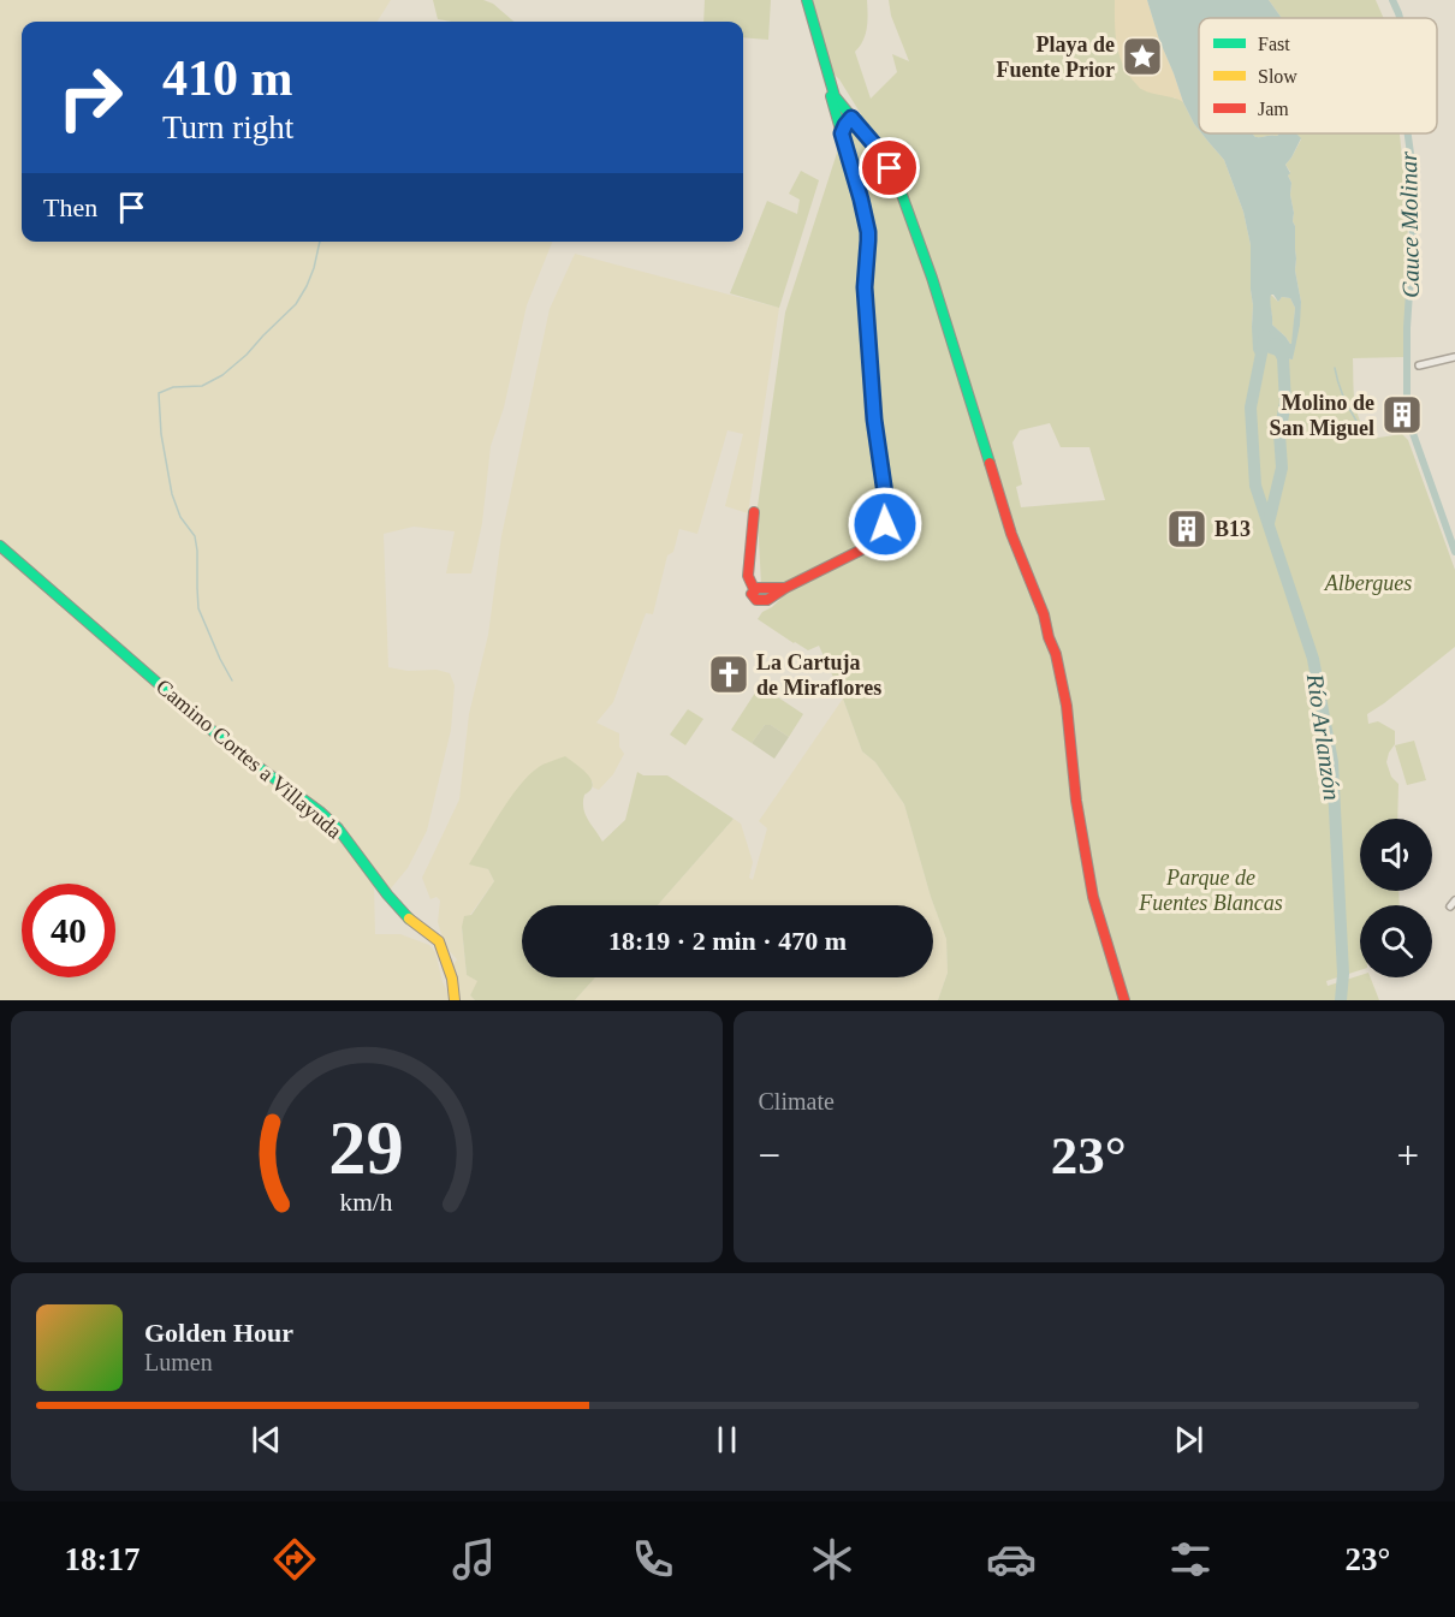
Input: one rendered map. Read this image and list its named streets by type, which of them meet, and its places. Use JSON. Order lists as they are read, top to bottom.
{
  "streets": {
    "street": ["Camino Cortes a Villayuda"]
  },
  "water": ["Cauce Molinar", "Río Arlanzón"],
  "parks": ["Albergues", "Parque de Fuentes Blancas"],
  "places": {
    "place": ["Playa de Fuente Prior"],
    "building": ["Molino de San Miguel", "B13"],
    "church": ["La Cartuja de Miraflores"]
  },
  "legend": ["Fast", "Slow", "Jam"],
  "page": {
    "turn": ["410 m", "Turn right"],
    "then": "Then",
    "limit": "40",
    "trip": "18:19 · 2 min · 470 m",
    "tile": "Climate",
    "heat": ["−", "23°", "+"],
    "song": ["Golden Hour", "Lumen"],
    "tabs": ["18:17", "23°"],
    "gauge": ["29", "km/h"]
  }
}
